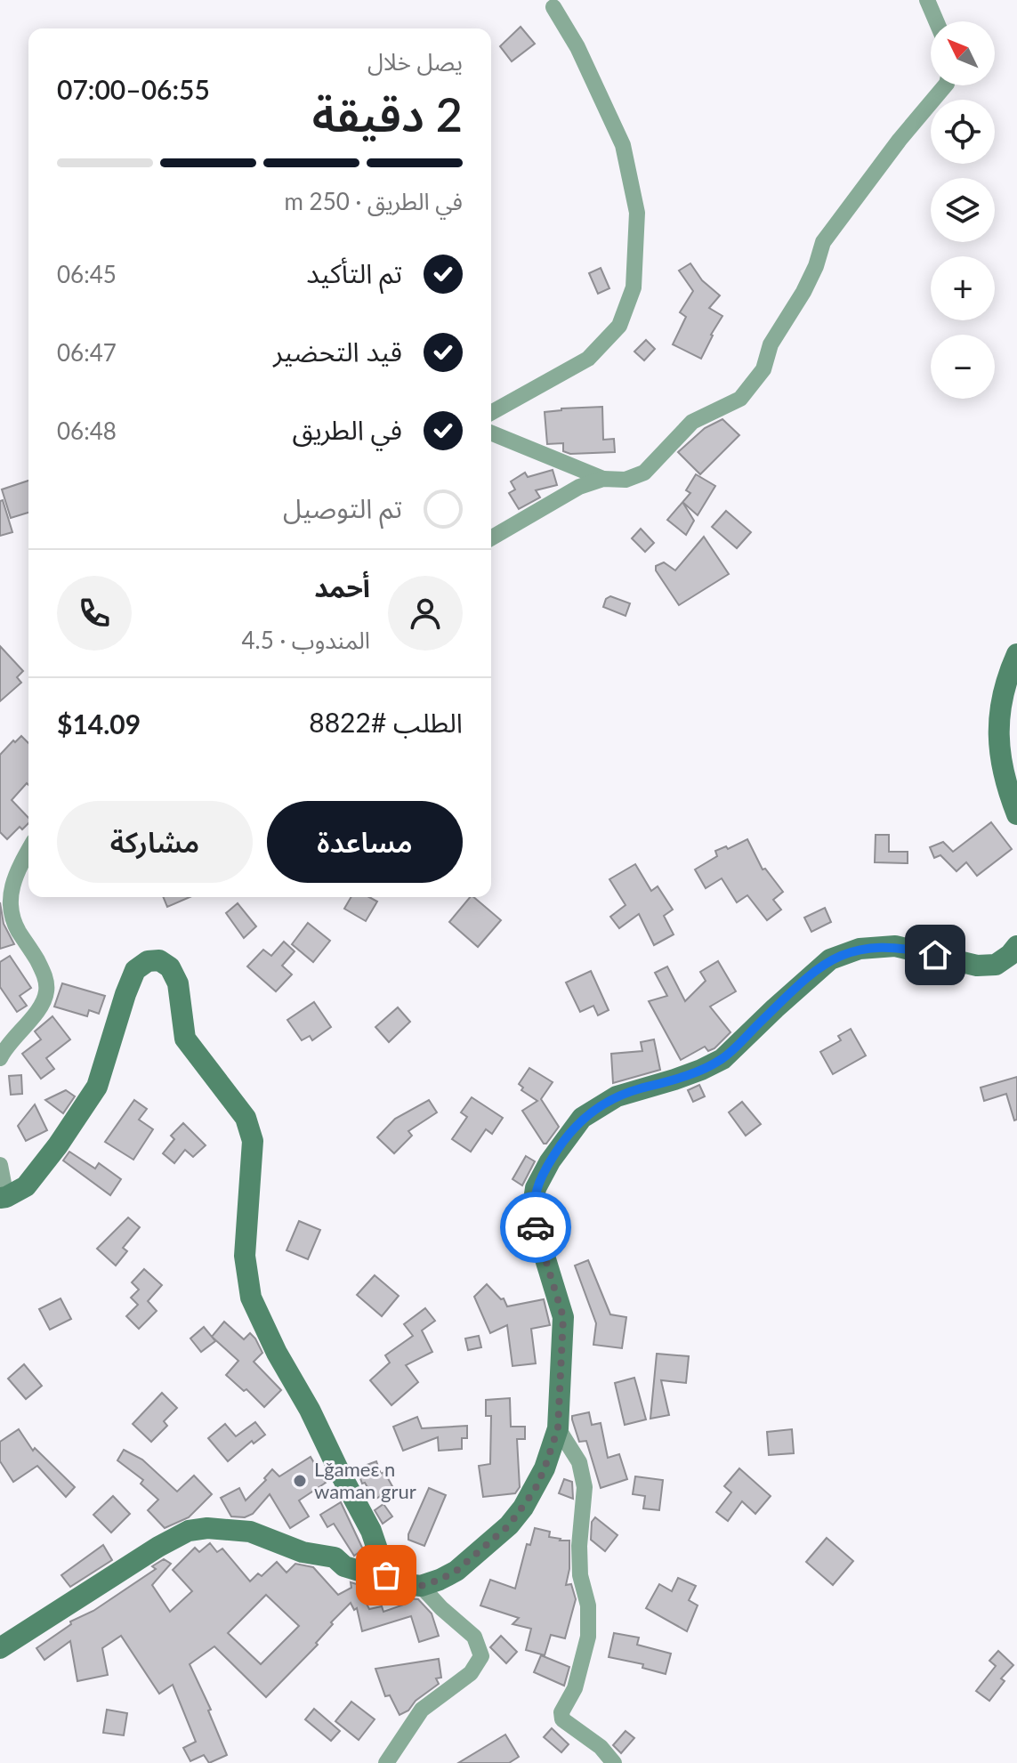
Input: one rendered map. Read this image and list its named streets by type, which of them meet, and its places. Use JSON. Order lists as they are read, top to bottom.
{
  "places": ["Lǧameε n waman grur"],
  "north": "top left",
  "page": {
    "map_buttons": ["+", "−"],
    "heading": ["2 دقيقة", "يصل خلال", "06:55–07:00"],
    "panel": [
      "أحمد",
      "المندوب · 4.5",
      "الطلب #8822",
      "$14.09"
    ],
    "bar": "في الطريق · 250 m",
    "list": [
      ["تم التأكيد", "06:45"],
      ["قيد التحضير", "06:47"],
      ["في الطريق", "06:48"],
      "تم التوصيل"
    ],
    "buttons": ["مساعدة", "مشاركة"]
  }
}
